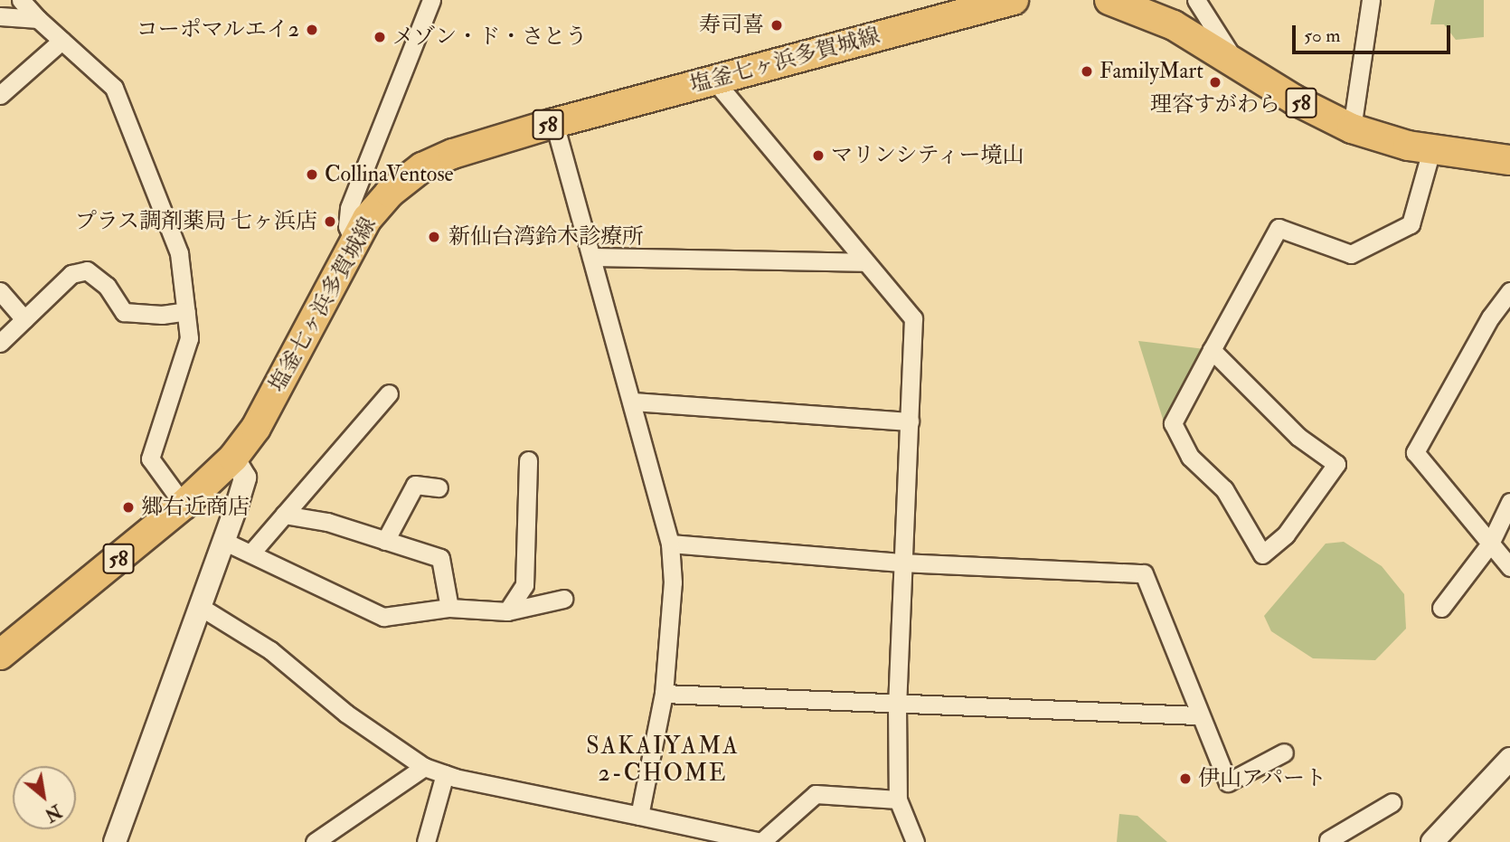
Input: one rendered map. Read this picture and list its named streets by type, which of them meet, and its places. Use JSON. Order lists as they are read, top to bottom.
{
  "streets": {
    "main road": ["塩釜七ヶ浜多賀城線", "58"]
  },
  "districts": ["SAKAIYAMA 2-CHOME"],
  "places": [
    "寿司喜",
    "コーポマルエイ2",
    "メゾン・ド・さとう",
    "FamilyMart",
    "理容すがわら",
    "マリンシティー境山",
    "CollinaVentose",
    "プラス調剤薬局 七ヶ浜店",
    "新仙台湾鈴木診療所",
    "郷右近商店",
    "伊山アパート"
  ],
  "scale_bar": "50 m",
  "north": "bottom right"
}
